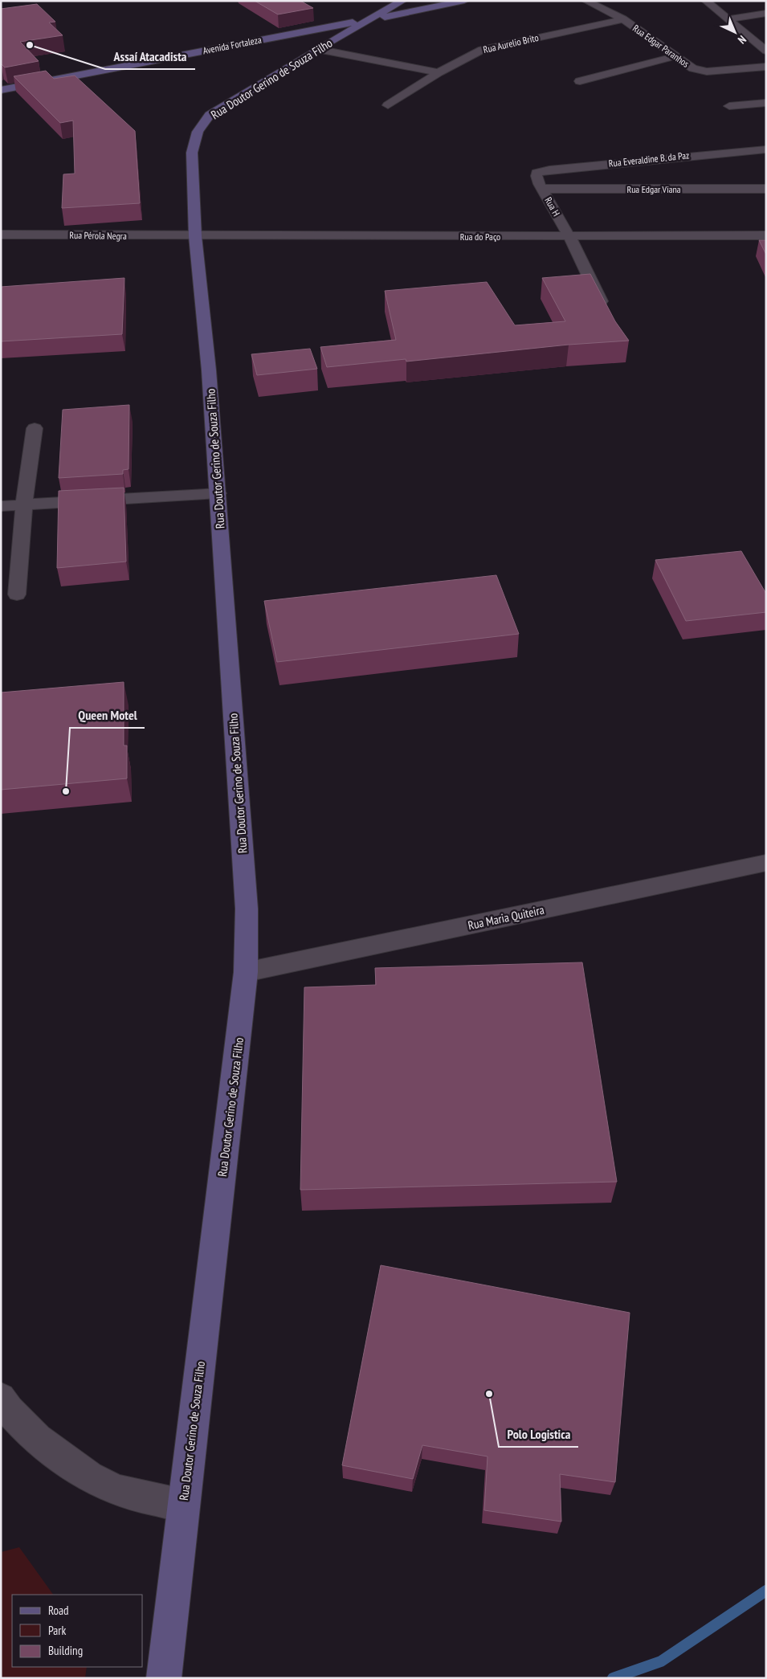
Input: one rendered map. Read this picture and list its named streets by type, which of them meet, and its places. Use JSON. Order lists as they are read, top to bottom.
{
  "streets": {
    "main road": ["Avenida Fortaleza", "Rua Doutor Gerino de Souza Filho"],
    "street": [
      "Rua Aurelio Brito",
      "Rua Edgar Paranhos",
      "Rua Everaldine B. da Paz",
      "Rua Edgar Viana",
      "Rua H",
      "Rua Pérola Negra",
      "Rua do Paço",
      "Rua Maria Quiteira"
    ]
  },
  "crossings": [
    ["Rua Aurelio Brito", "Rua Edgar Paranhos"],
    ["Avenida Fortaleza", "Rua Doutor Gerino de Souza Filho"],
    ["Rua Doutor Gerino de Souza Filho", "Rua Pérola Negra"],
    ["Rua Doutor Gerino de Souza Filho", "Rua do Paço"],
    ["Rua Doutor Gerino de Souza Filho", "Rua Maria Quiteira"],
    ["Rua Everaldine B. da Paz", "Rua H"],
    ["Rua Edgar Viana", "Rua H"],
    ["Rua H", "Rua do Paço"],
    ["Rua Pérola Negra", "Rua do Paço"]
  ],
  "places": ["Assaí Atacadista", "Queen Motel", "Polo Logistica"],
  "legend": ["Road", "Park", "Building"],
  "north": "bottom right"
}
